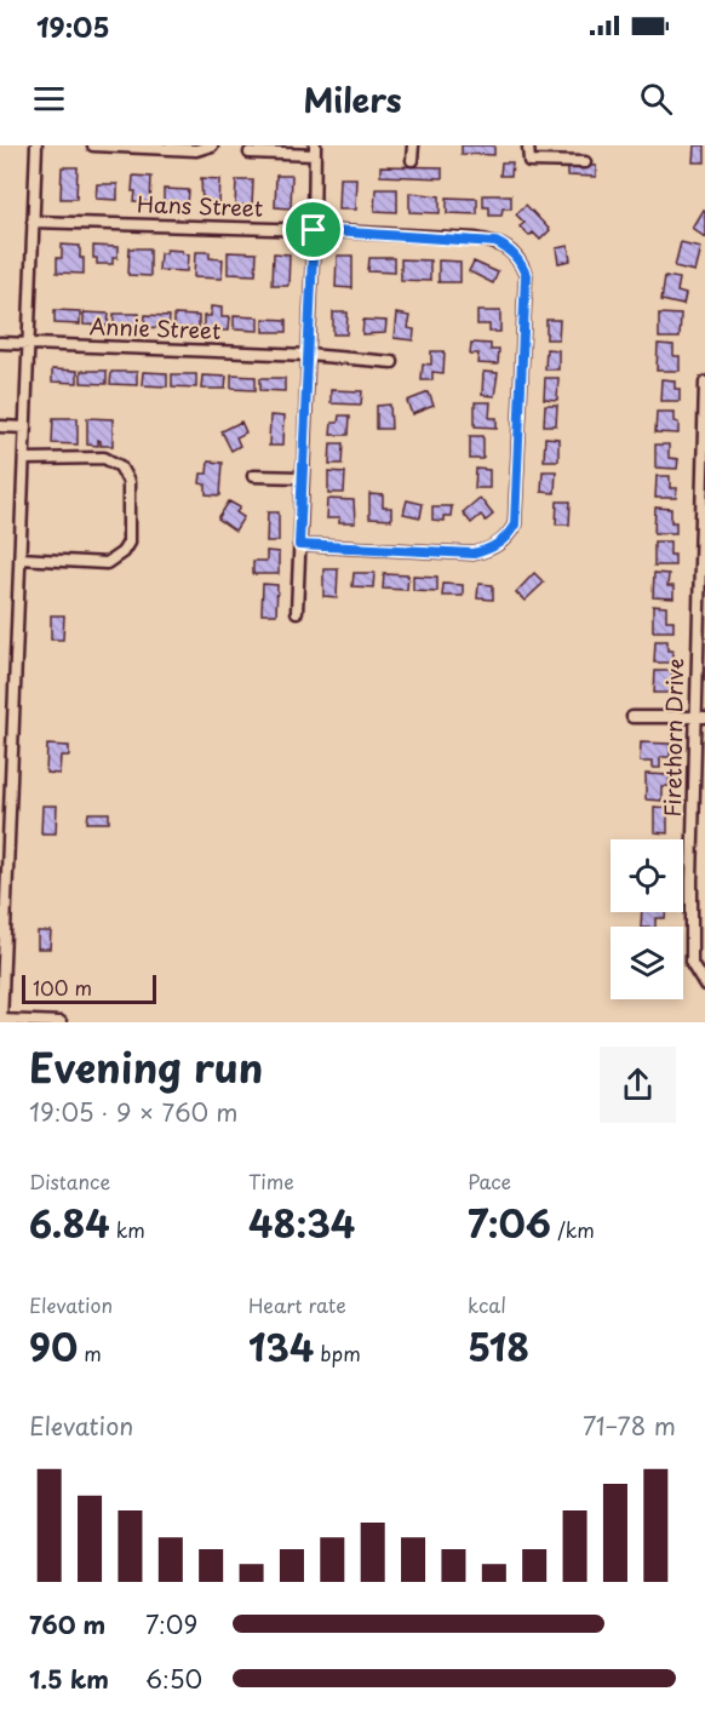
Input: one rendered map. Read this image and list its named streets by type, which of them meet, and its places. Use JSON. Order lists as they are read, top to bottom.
{
  "streets": {
    "street": ["Hans Street", "Annie Street", "Firethorn Drive"]
  },
  "scale_bar": "100 m",
  "page": {
    "status": "19:05",
    "header": "Milers",
    "scale": "100 m",
    "heading": ["Evening run", "19:05 · 9 × 760 m"],
    "stats": [
      ["Distance", "6.84 km"],
      ["Time", "48:34"],
      ["Pace", "7:06 /km"],
      ["Elevation", "90 m"],
      ["Heart rate", "134 bpm"],
      ["kcal", "518"]
    ],
    "chart": ["Elevation", "71–78 m"],
    "list": [
      {
        "name": "760 m",
        "note": "7:09"
      },
      {
        "name": "1.5 km",
        "note": "6:50"
      }
    ]
  }
}
